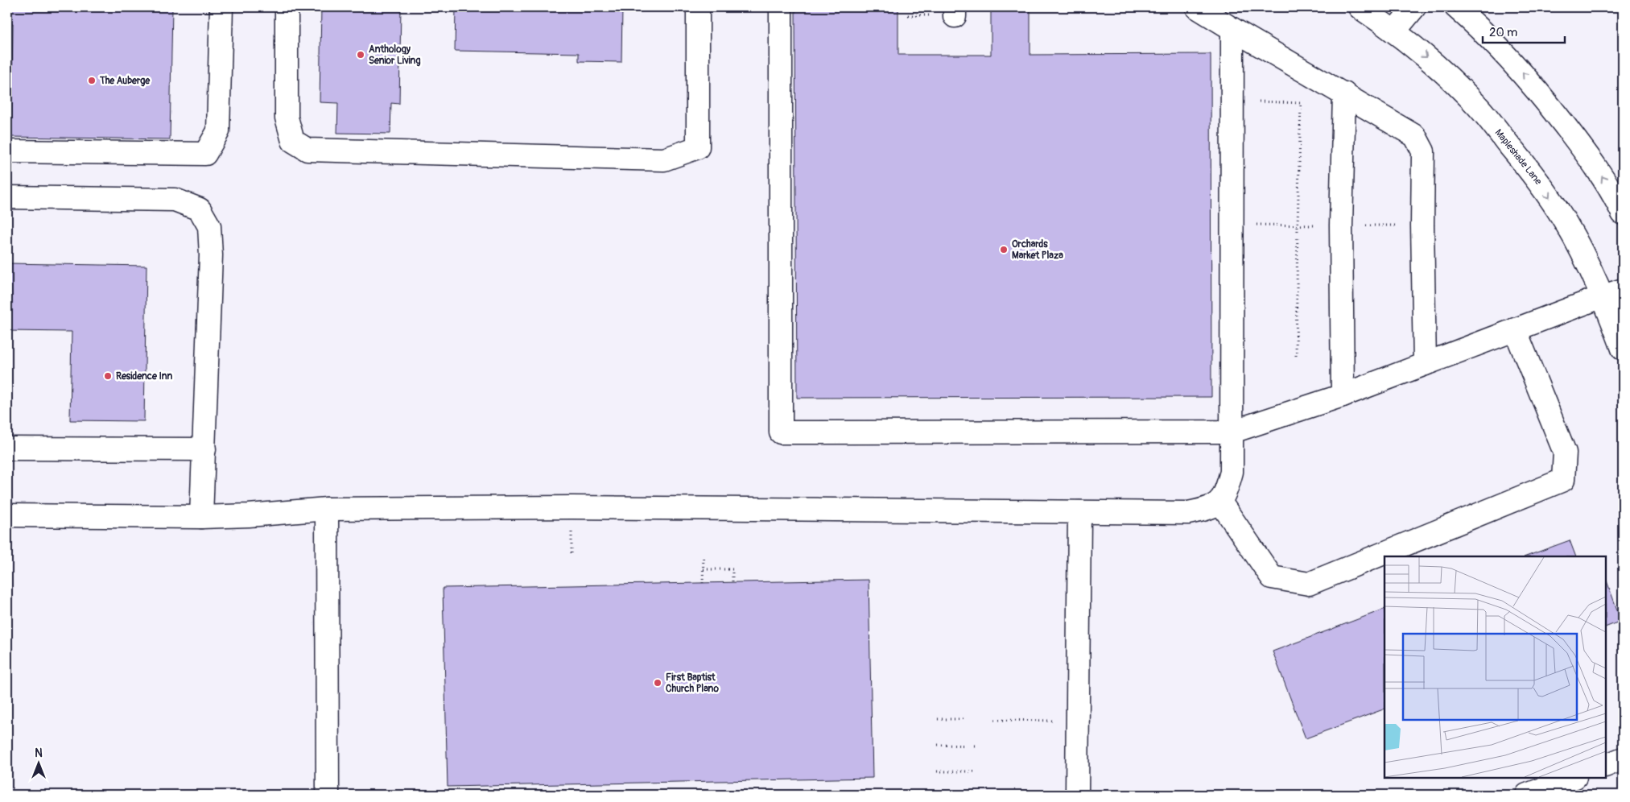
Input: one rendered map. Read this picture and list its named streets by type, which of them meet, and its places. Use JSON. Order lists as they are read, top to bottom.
{
  "streets": {
    "main road": ["Mapleshade Lane"]
  },
  "places": [
    "Anthology Senior Living",
    "The Auberge",
    "Orchards Market Plaza",
    "Residence Inn",
    "First Baptist Church Plano"
  ],
  "scale_bar": "20 m",
  "north": "top"
}
